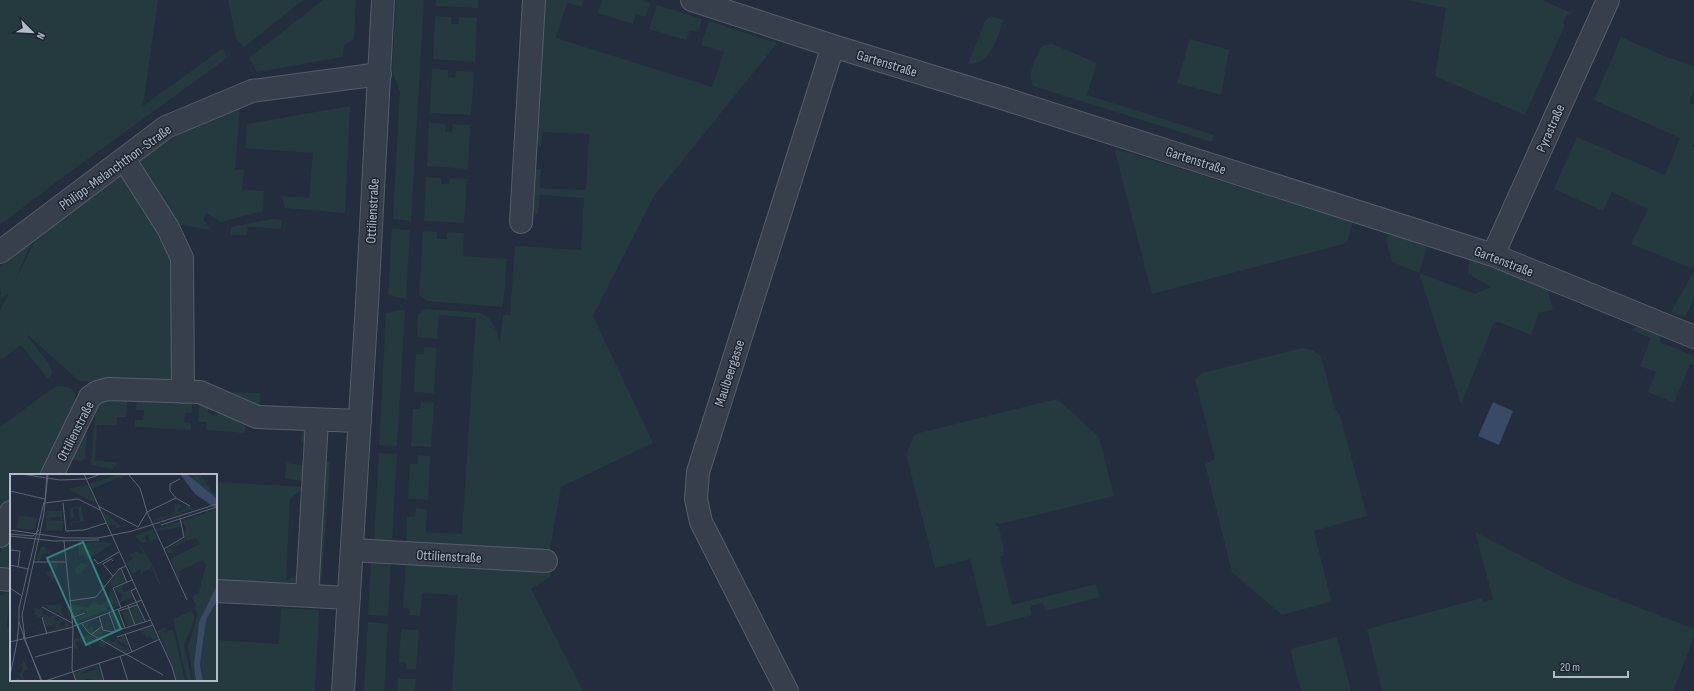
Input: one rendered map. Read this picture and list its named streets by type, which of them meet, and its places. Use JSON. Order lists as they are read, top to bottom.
{
  "streets": {
    "street": [
      "Gartenstraße",
      "Pyrastraße",
      "Philipp-Melanchthon-Straße",
      "Ottilienstraße",
      "Maulbeergasse"
    ]
  },
  "crossings": [
    ["Gartenstraße", "Pyrastraße"],
    ["Gartenstraße", "Maulbeergasse"],
    ["Philipp-Melanchthon-Straße", "Ottilienstraße"]
  ],
  "scale_bar": "20 m",
  "north": "bottom right"
}
